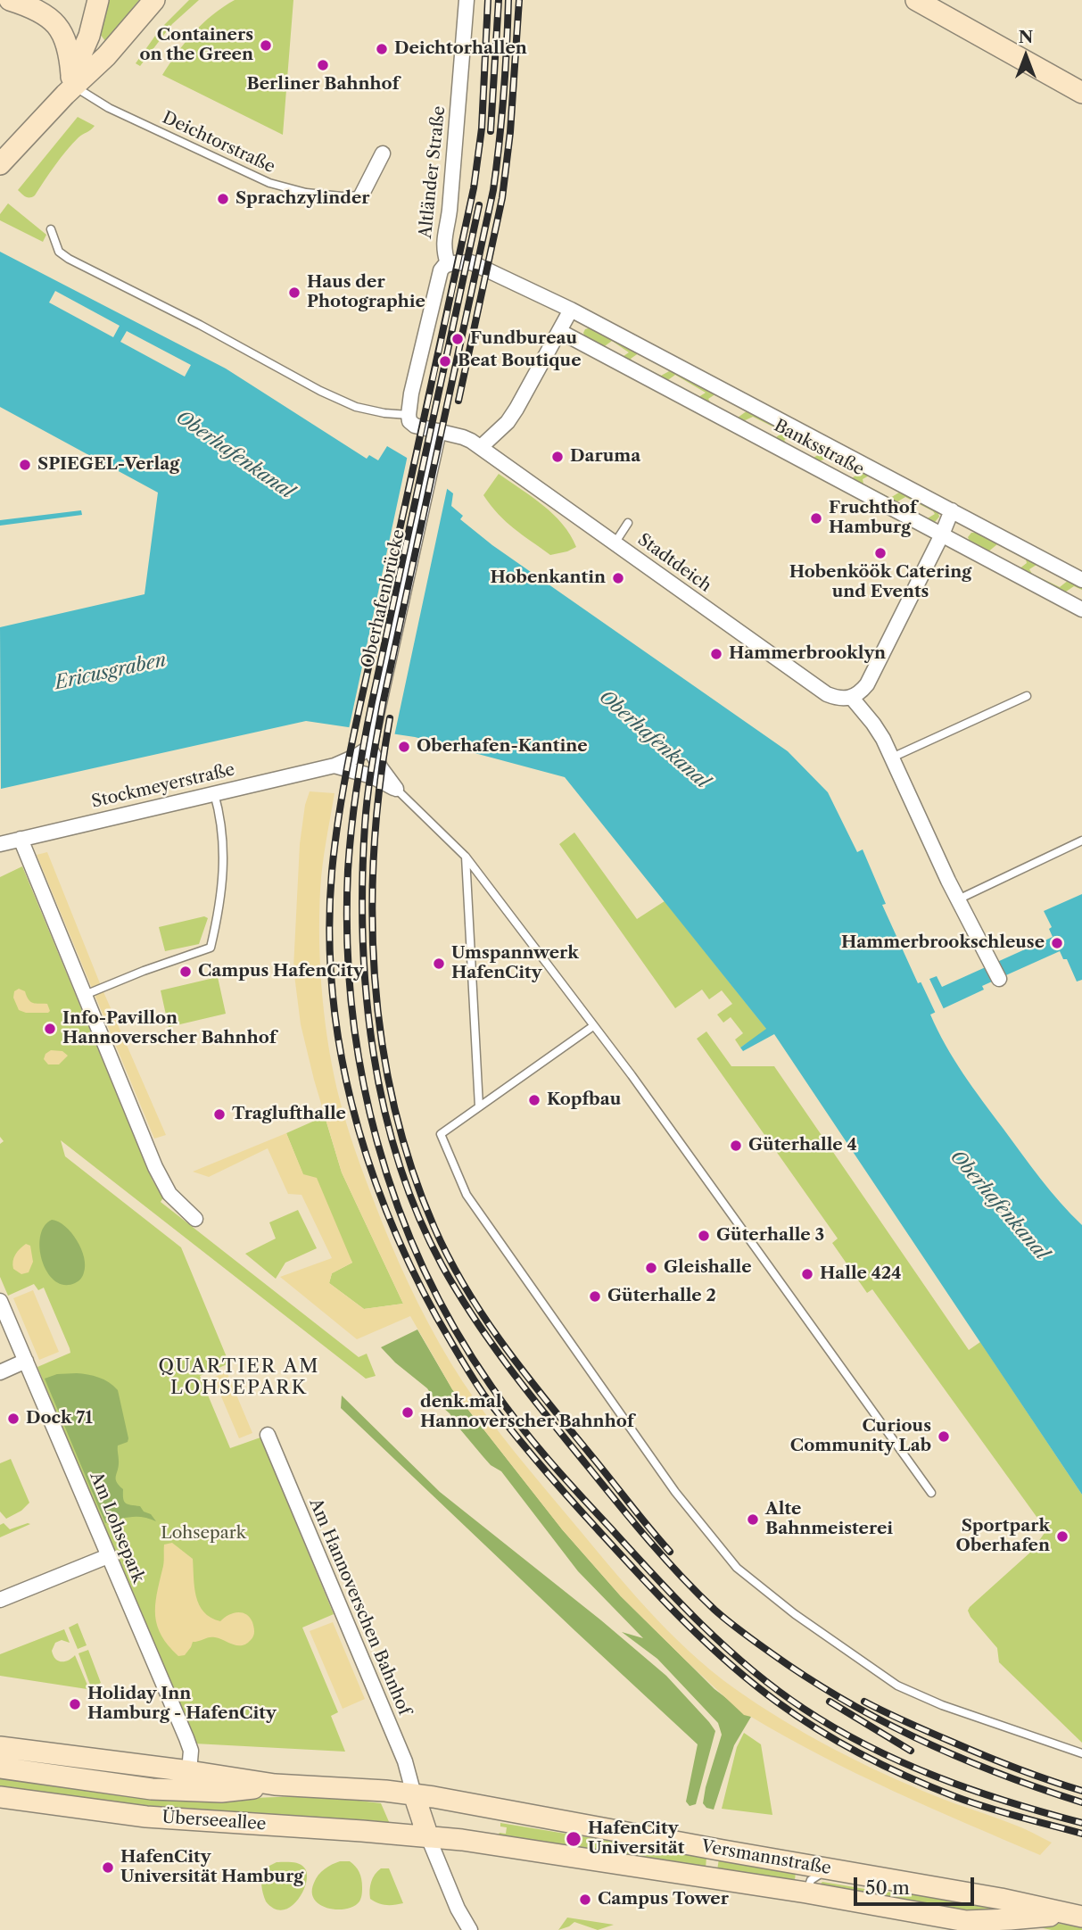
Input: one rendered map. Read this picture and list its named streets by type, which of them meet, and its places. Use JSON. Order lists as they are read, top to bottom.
{
  "streets": {
    "main road": ["Überseeallee", "Versmannstraße"],
    "street": [
      "Altländer Straße",
      "Banksstraße",
      "Stadtdeich",
      "Oberhafenbrücke",
      "Stockmeyerstraße",
      "Am Lohsepark",
      "Am Hannoverschen Bahnhof"
    ],
    "lane": ["Deichtorstraße"]
  },
  "crossings": [
    ["Altländer Straße", "Banksstraße"],
    ["Stadtdeich", "Oberhafenbrücke"],
    ["Oberhafenbrücke", "Stockmeyerstraße"],
    ["Am Lohsepark", "Überseeallee"],
    ["Am Hannoverschen Bahnhof", "Überseeallee"],
    ["Am Hannoverschen Bahnhof", "Versmannstraße"],
    ["Überseeallee", "Versmannstraße"]
  ],
  "districts": ["QUARTIER AM LOHSEPARK"],
  "water": ["Oberhafenkanal", "Ericusgraben"],
  "parks": ["Lohsepark"],
  "places": [
    "Containers on the Green",
    "Deichtorhallen",
    "Berliner Bahnhof",
    "Sprachzylinder",
    "Haus der Photographie",
    "Fundbureau",
    "Beat Boutique",
    "Daruma",
    "SPIEGEL-Verlag",
    "Fruchthof Hamburg",
    "Hobenköök Catering und Events",
    "Hobenkantin",
    "Hammerbrooklyn",
    "Oberhafen-Kantine",
    "Hammerbrookschleuse",
    "Umspannwerk HafenCity",
    "Campus HafenCity",
    "Info-Pavillon Hannoverscher Bahnhof",
    "Kopfbau",
    "Traglufthalle",
    "Güterhalle 4",
    "Güterhalle 3",
    "Gleishalle",
    "Halle 424",
    "Güterhalle 2",
    "denk.mal Hannoverscher Bahnhof",
    "Dock 71",
    "Curious Community Lab",
    "Alte Bahnmeisterei",
    "Sportpark Oberhafen",
    "Holiday Inn Hamburg - HafenCity",
    "HafenCity Universität",
    "HafenCity Universität Hamburg",
    "Campus Tower"
  ],
  "scale_bar": "50 m",
  "north": "top"
}
